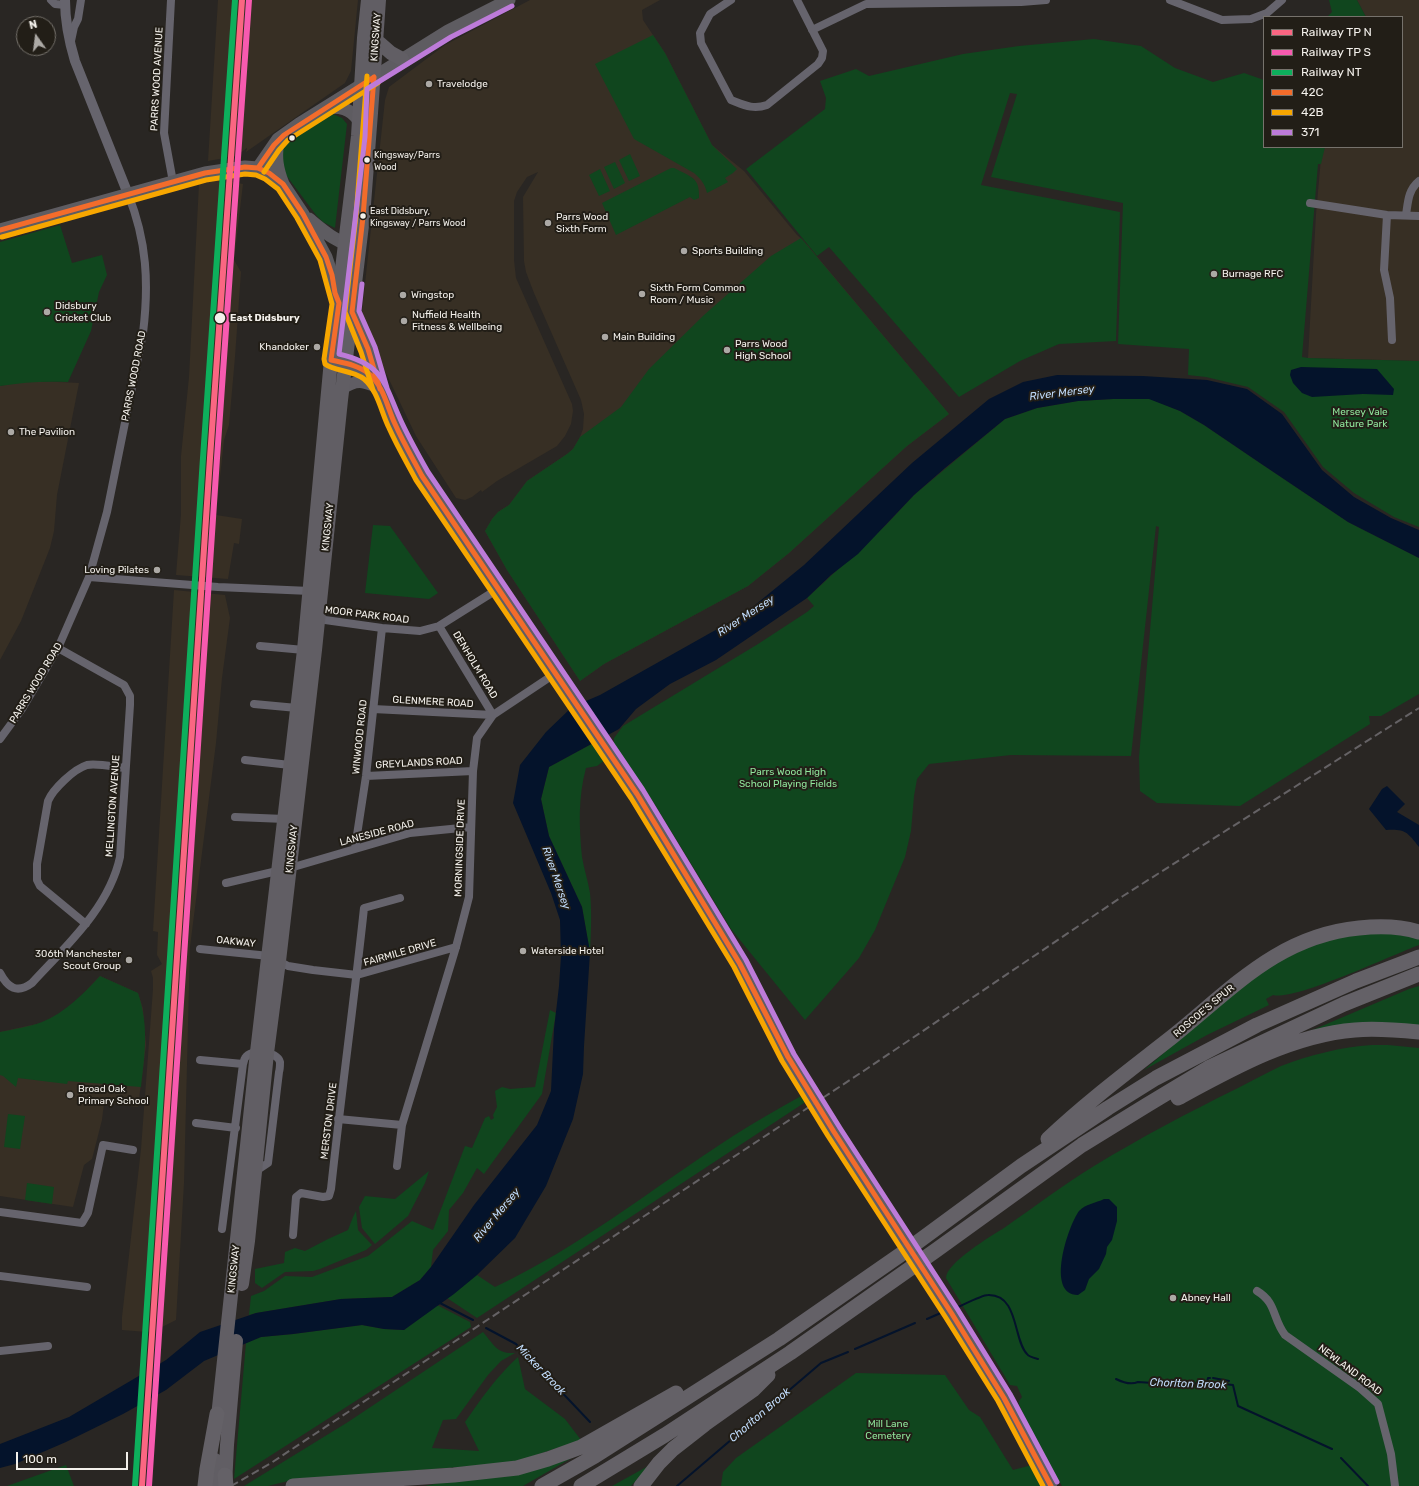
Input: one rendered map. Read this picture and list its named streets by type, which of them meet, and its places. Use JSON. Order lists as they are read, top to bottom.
{
  "streets": {
    "highway": ["KINGSWAY", "ROSCOE'S SPUR"],
    "street": [
      "PARRS WOOD AVENUE",
      "PARRS WOOD ROAD",
      "MOOR PARK ROAD",
      "DENHOLM ROAD",
      "GLENMERE ROAD",
      "WINWOOD ROAD",
      "GREYLANDS ROAD",
      "MELLINGTON AVENUE",
      "LANESIDE ROAD",
      "MORNINGSIDE DRIVE",
      "OAKWAY",
      "FAIRMILE DRIVE",
      "MERSTON DRIVE",
      "NEWLAND ROAD"
    ]
  },
  "crossings": [
    ["KINGSWAY", "MOOR PARK ROAD"],
    ["KINGSWAY", "LANESIDE ROAD"],
    ["KINGSWAY", "OAKWAY"],
    ["KINGSWAY", "FAIRMILE DRIVE"],
    ["PARRS WOOD ROAD", "MELLINGTON AVENUE"],
    ["MOOR PARK ROAD", "DENHOLM ROAD"],
    ["MOOR PARK ROAD", "WINWOOD ROAD"],
    ["DENHOLM ROAD", "GLENMERE ROAD"],
    ["DENHOLM ROAD", "MORNINGSIDE DRIVE"],
    ["GLENMERE ROAD", "WINWOOD ROAD"],
    ["GLENMERE ROAD", "MORNINGSIDE DRIVE"],
    ["WINWOOD ROAD", "GREYLANDS ROAD"],
    ["WINWOOD ROAD", "LANESIDE ROAD"],
    ["GREYLANDS ROAD", "MORNINGSIDE DRIVE"],
    ["LANESIDE ROAD", "MORNINGSIDE DRIVE"],
    ["MORNINGSIDE DRIVE", "FAIRMILE DRIVE"],
    ["OAKWAY", "FAIRMILE DRIVE"],
    ["FAIRMILE DRIVE", "MERSTON DRIVE"]
  ],
  "water": ["River Mersey", "Micker Brook", "Chorlton Brook"],
  "parks": ["Mersey Vale Nature Park", "Parrs Wood High School Playing Fields", "Mill Lane Cemetery"],
  "places": [
    "Travelodge",
    "Kingsway/Parrs Wood",
    "East Didsbury, Kingsway / Parrs Wood",
    "Parrs Wood Sixth Form",
    "Sports Building",
    "Burnage RFC",
    "Sixth Form Common Room / Music",
    "Wingstop",
    "Didsbury Cricket Club",
    "East Didsbury",
    "Nuffield Health Fitness & Wellbeing",
    "Main Building",
    "Khandoker",
    "Parrs Wood High School",
    "The Pavilion",
    "Loving Pilates",
    "Waterside Hotel",
    "306th Manchester Scout Group",
    "Broad Oak Primary School",
    "Abney Hall"
  ],
  "lines": [
    "rail line NT",
    "transit line 371",
    "transit line 42B",
    "transit line 42C"
  ],
  "legend": [
    "Railway TP N",
    "Railway TP S",
    "Railway NT",
    "42C",
    "42B",
    "371"
  ],
  "scale_bar": "100 m",
  "north": "top"
}
